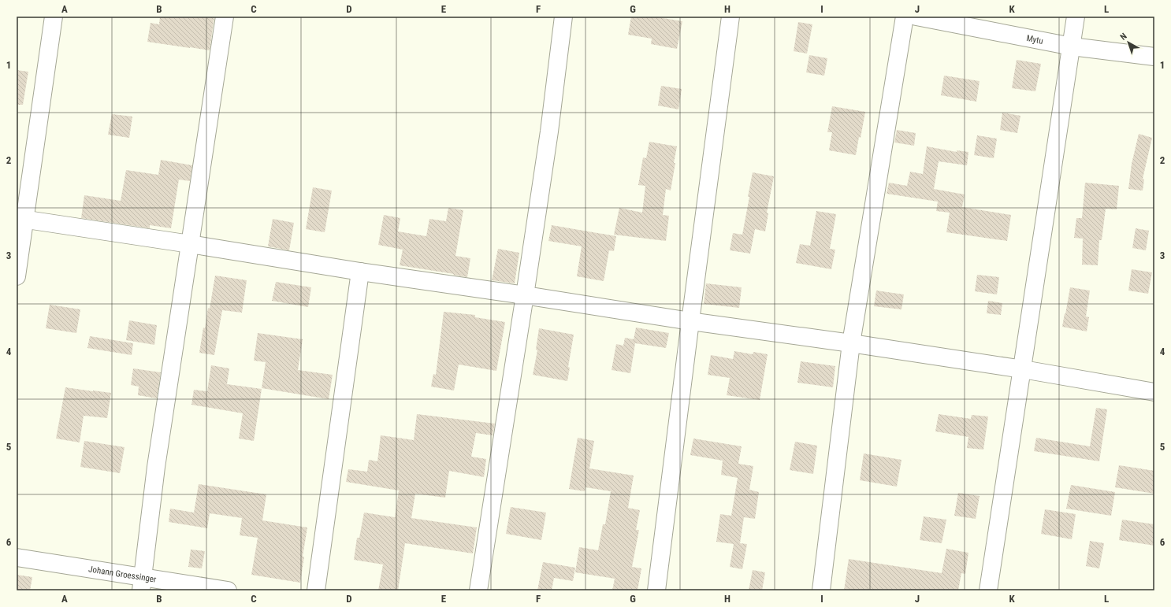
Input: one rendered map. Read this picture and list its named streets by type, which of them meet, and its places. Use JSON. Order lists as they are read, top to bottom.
{
  "streets": {
    "street": ["Mytu", "Johann Groessinger"]
  },
  "north": "top left",
  "grid": {
    "columns": [
      "A",
      "B",
      "C",
      "D",
      "E",
      "F",
      "G",
      "H",
      "I",
      "J",
      "K",
      "L"
    ],
    "rows": [
      "1",
      "2",
      "3",
      "4",
      "5",
      "6"
    ]
  }
}
